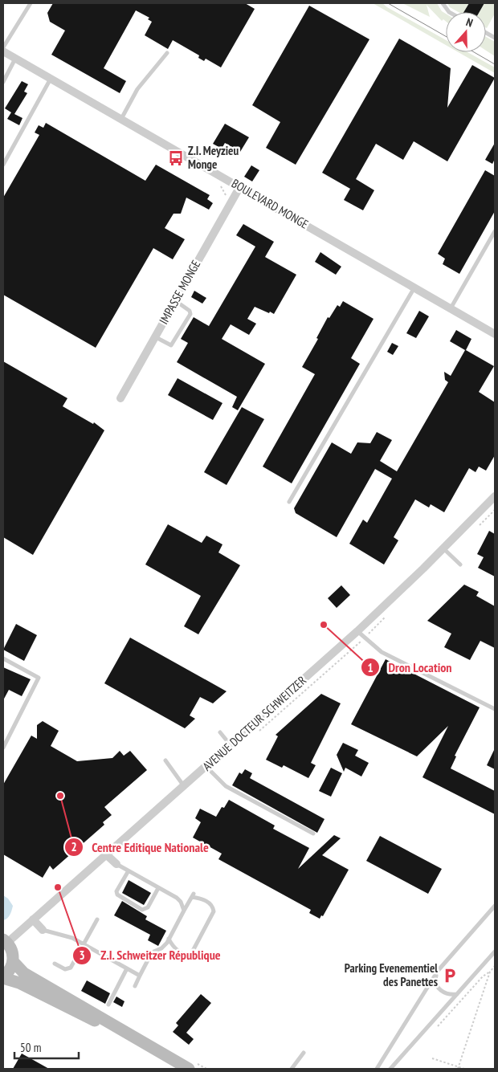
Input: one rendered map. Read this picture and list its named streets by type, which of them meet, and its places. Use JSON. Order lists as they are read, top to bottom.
{
  "streets": {
    "street": ["BOULEVARD MONGE", "IMPASSE MONGE", "AVENUE DOCTEUR SCHWEITZER"]
  },
  "crossings": [
    ["BOULEVARD MONGE", "IMPASSE MONGE"]
  ],
  "places": {
    "bus stop": ["Z.I. Meyzieu Monge"],
    "other": ["Dron Location", "Centre Editique Nationale", "Z.I. Schweitzer République"],
    "parking": ["Parking Evenementiel des Panettes"]
  },
  "scale_bar": "50 m",
  "north": "top"
}
